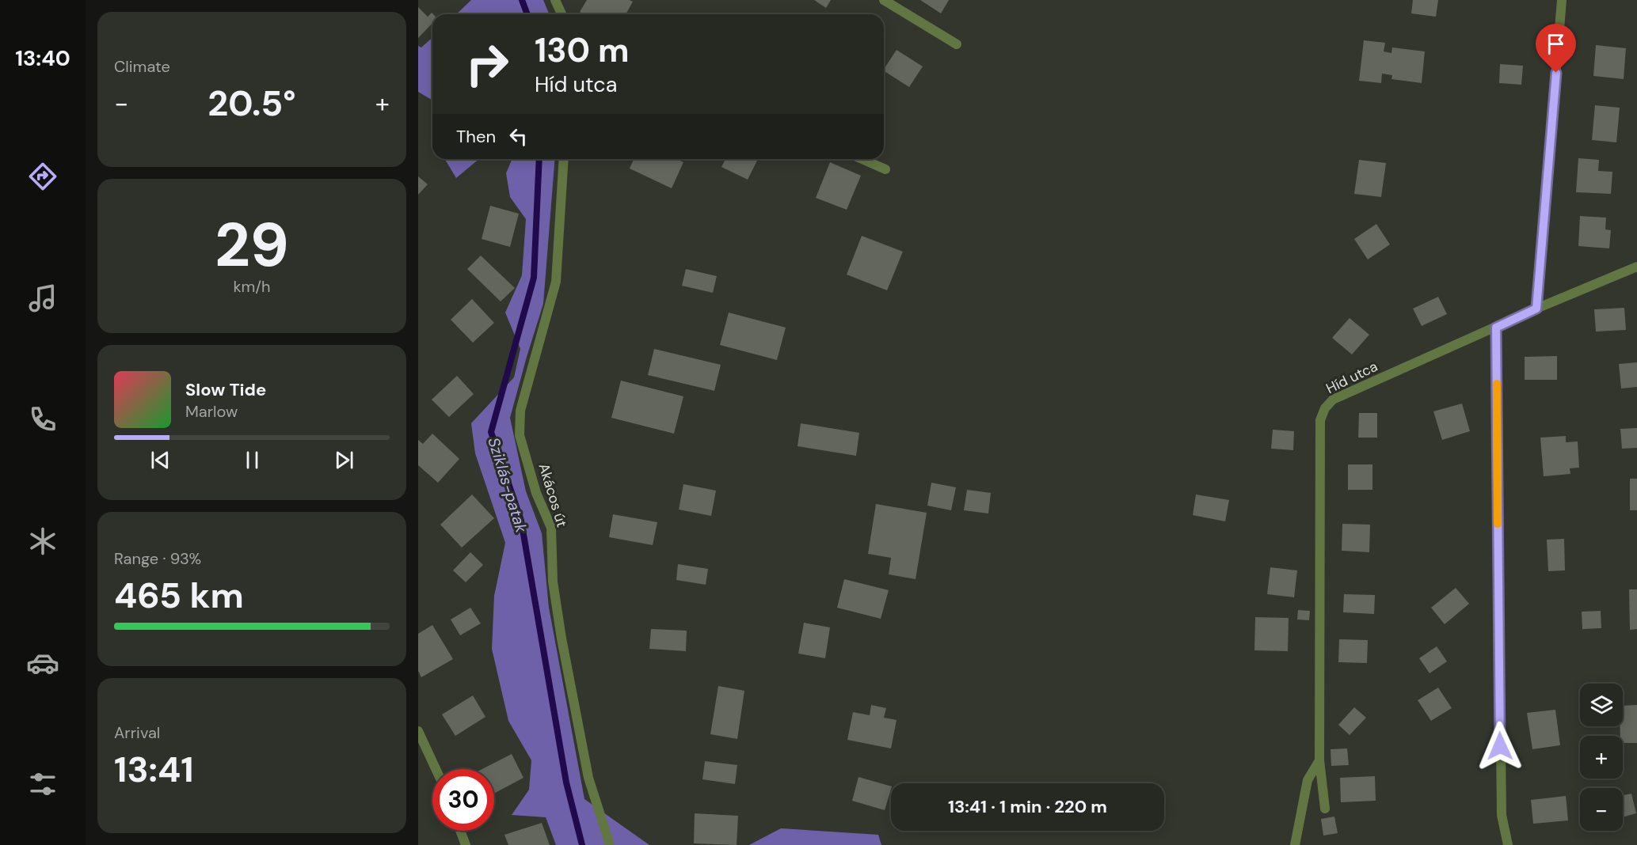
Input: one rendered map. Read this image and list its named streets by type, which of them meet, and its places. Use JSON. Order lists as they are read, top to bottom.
{
  "streets": {
    "street": ["Híd utca", "Akácos út"]
  },
  "water": ["Sziklás-patak"],
  "page": {
    "tabs": "13:40",
    "tile": [
      "Climate",
      ["29", "km/h"],
      ["Range · 93%", "465 km"],
      ["Arrival", "13:41"]
    ],
    "turn": ["130 m", "Híd utca"],
    "heat": ["−", "20.5°", "+"],
    "then": "Then",
    "song": ["Slow Tide", "Marlow"],
    "map_buttons": ["+", "−"],
    "limit": "30",
    "trip": "13:41 · 1 min · 220 m"
  }
}
